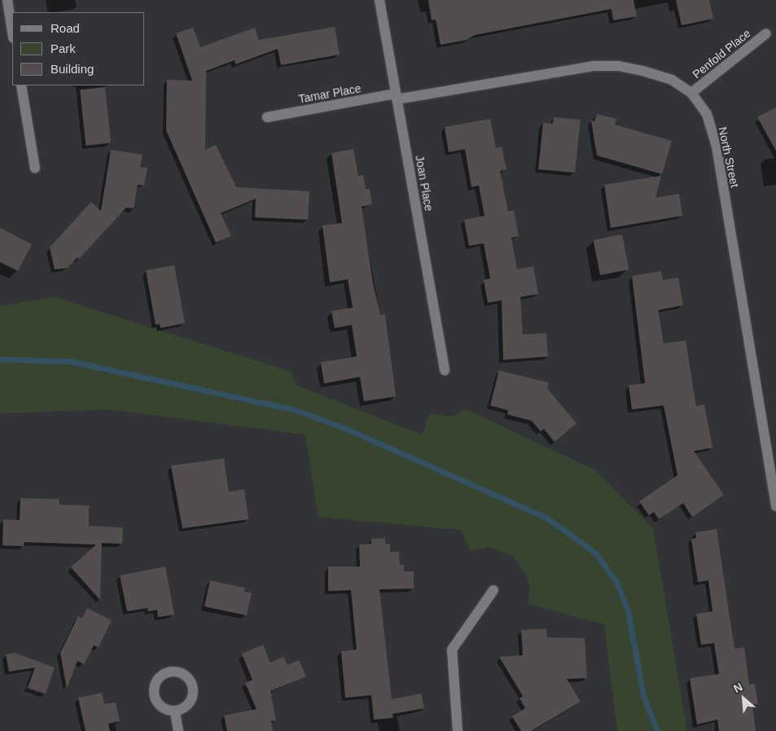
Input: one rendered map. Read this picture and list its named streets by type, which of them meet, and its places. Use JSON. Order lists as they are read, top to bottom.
{
  "streets": {
    "street": [
      "Penfold Place",
      "Tamar Place",
      "North Street",
      "Joan Place"
    ]
  },
  "crossings": [
    ["Penfold Place", "North Street"],
    ["Tamar Place", "North Street"],
    ["Tamar Place", "Joan Place"],
    ["North Street", "Joan Place"]
  ],
  "legend": ["Road", "Park", "Building"],
  "north": "top left"
}
